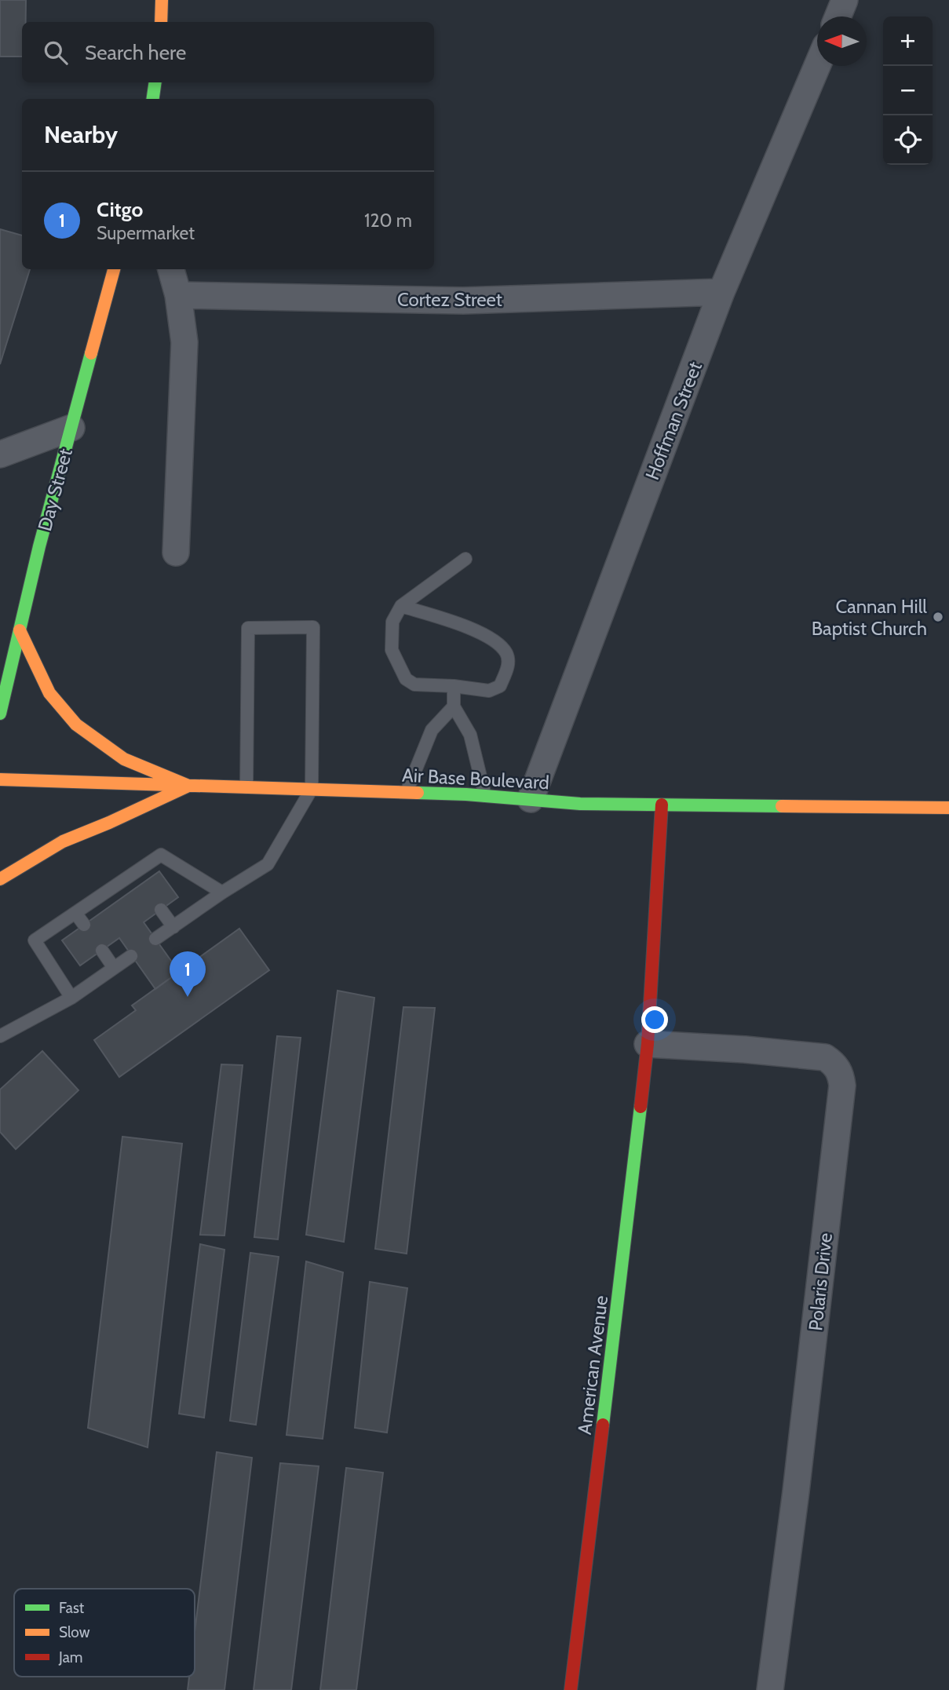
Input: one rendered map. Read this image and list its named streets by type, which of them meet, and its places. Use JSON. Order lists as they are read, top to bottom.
{
  "streets": {
    "street": [
      "Cortez Street",
      "Hoffman Street",
      "Day Street",
      "Air Base Boulevard",
      "Polaris Drive",
      "American Avenue"
    ]
  },
  "crossings": [
    ["Cortez Street", "Hoffman Street"],
    ["Hoffman Street", "Air Base Boulevard"],
    ["Air Base Boulevard", "American Avenue"],
    ["Polaris Drive", "American Avenue"]
  ],
  "places": ["Cannan Hill Baptist Church"],
  "legend": ["Fast", "Slow", "Jam"],
  "north": "left",
  "page": {
    "map_buttons": ["+", "−"],
    "search": "Search here",
    "heading": "Nearby",
    "list": [
      {
        "mark": "1",
        "name": "Citgo",
        "note": "Supermarket",
        "value": "120 m"
      }
    ],
    "pins": "1"
  }
}
